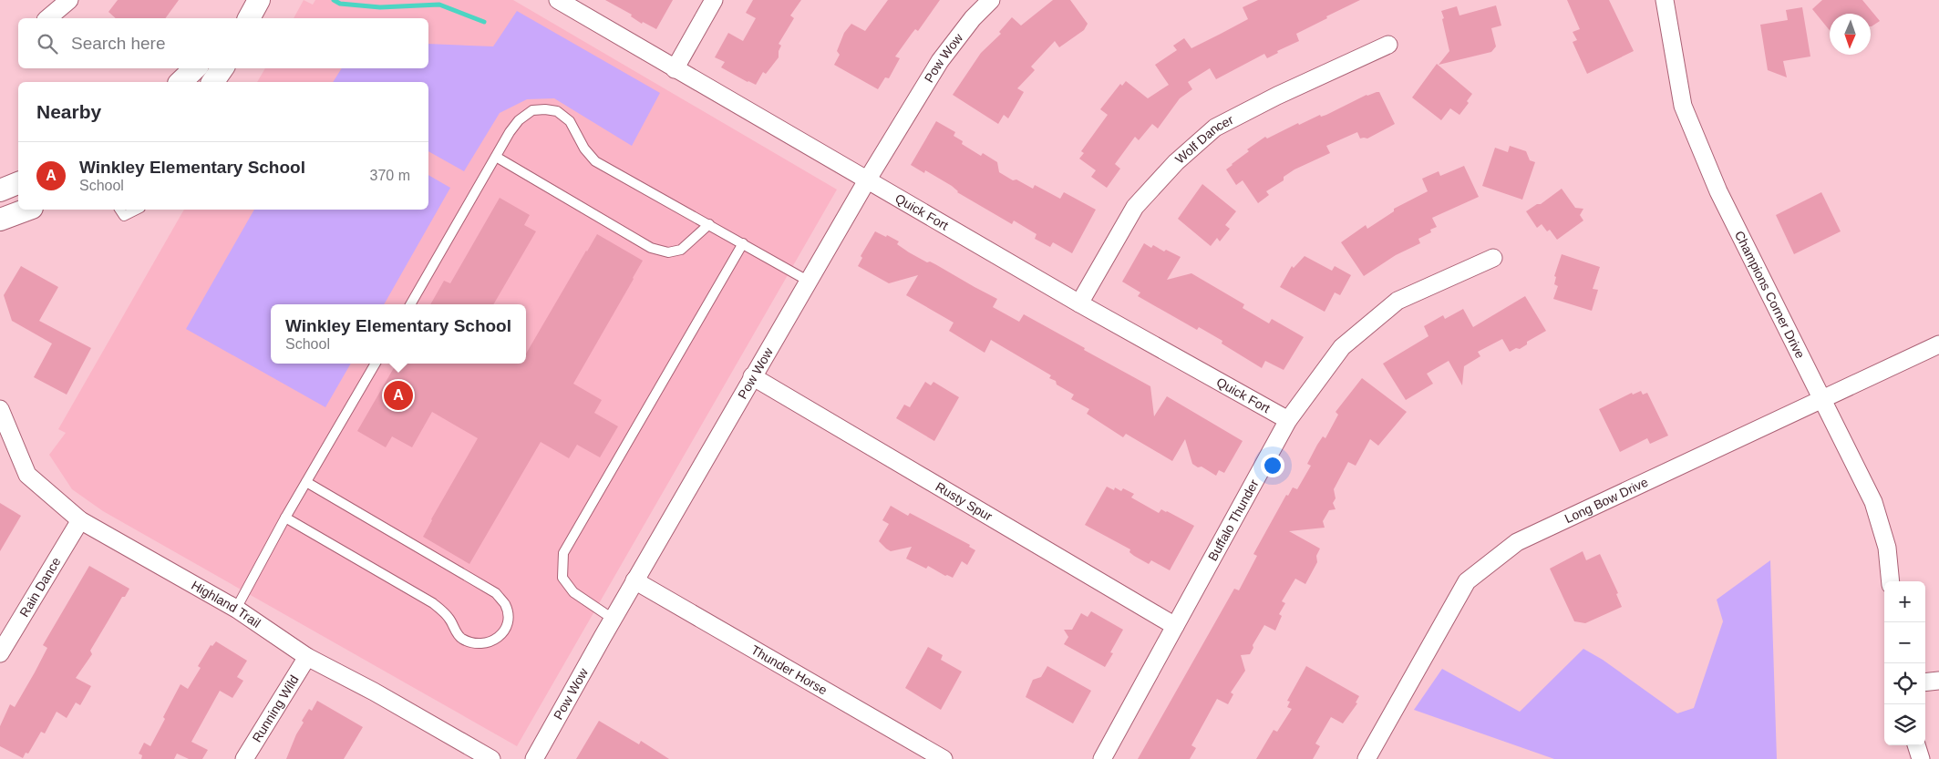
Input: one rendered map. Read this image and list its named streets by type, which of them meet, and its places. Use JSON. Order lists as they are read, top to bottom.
{
  "streets": {
    "street": [
      "Pow Wow",
      "Wolf Dancer",
      "Quick Fort",
      "Champions Corner Drive",
      "Long Bow Drive",
      "Rusty Spur",
      "Buffalo Thunder",
      "Rain Dance",
      "Highland Trail",
      "Thunder Horse",
      "Running Wild"
    ]
  },
  "crossings": [
    ["Pow Wow", "Quick Fort"],
    ["Pow Wow", "Rusty Spur"],
    ["Pow Wow", "Thunder Horse"],
    ["Wolf Dancer", "Quick Fort"],
    ["Quick Fort", "Buffalo Thunder"],
    ["Champions Corner Drive", "Long Bow Drive"],
    ["Rusty Spur", "Buffalo Thunder"],
    ["Rain Dance", "Highland Trail"],
    ["Highland Trail", "Running Wild"]
  ],
  "north": "bottom",
  "page": {
    "search": "Search here",
    "heading": "Nearby",
    "list": [
      {
        "mark": "A",
        "name": "Winkley Elementary School",
        "note": "School",
        "value": "370 m"
      }
    ],
    "popup": ["Winkley Elementary School", "School"],
    "pins": "A",
    "map_buttons": ["+", "−"]
  }
}
